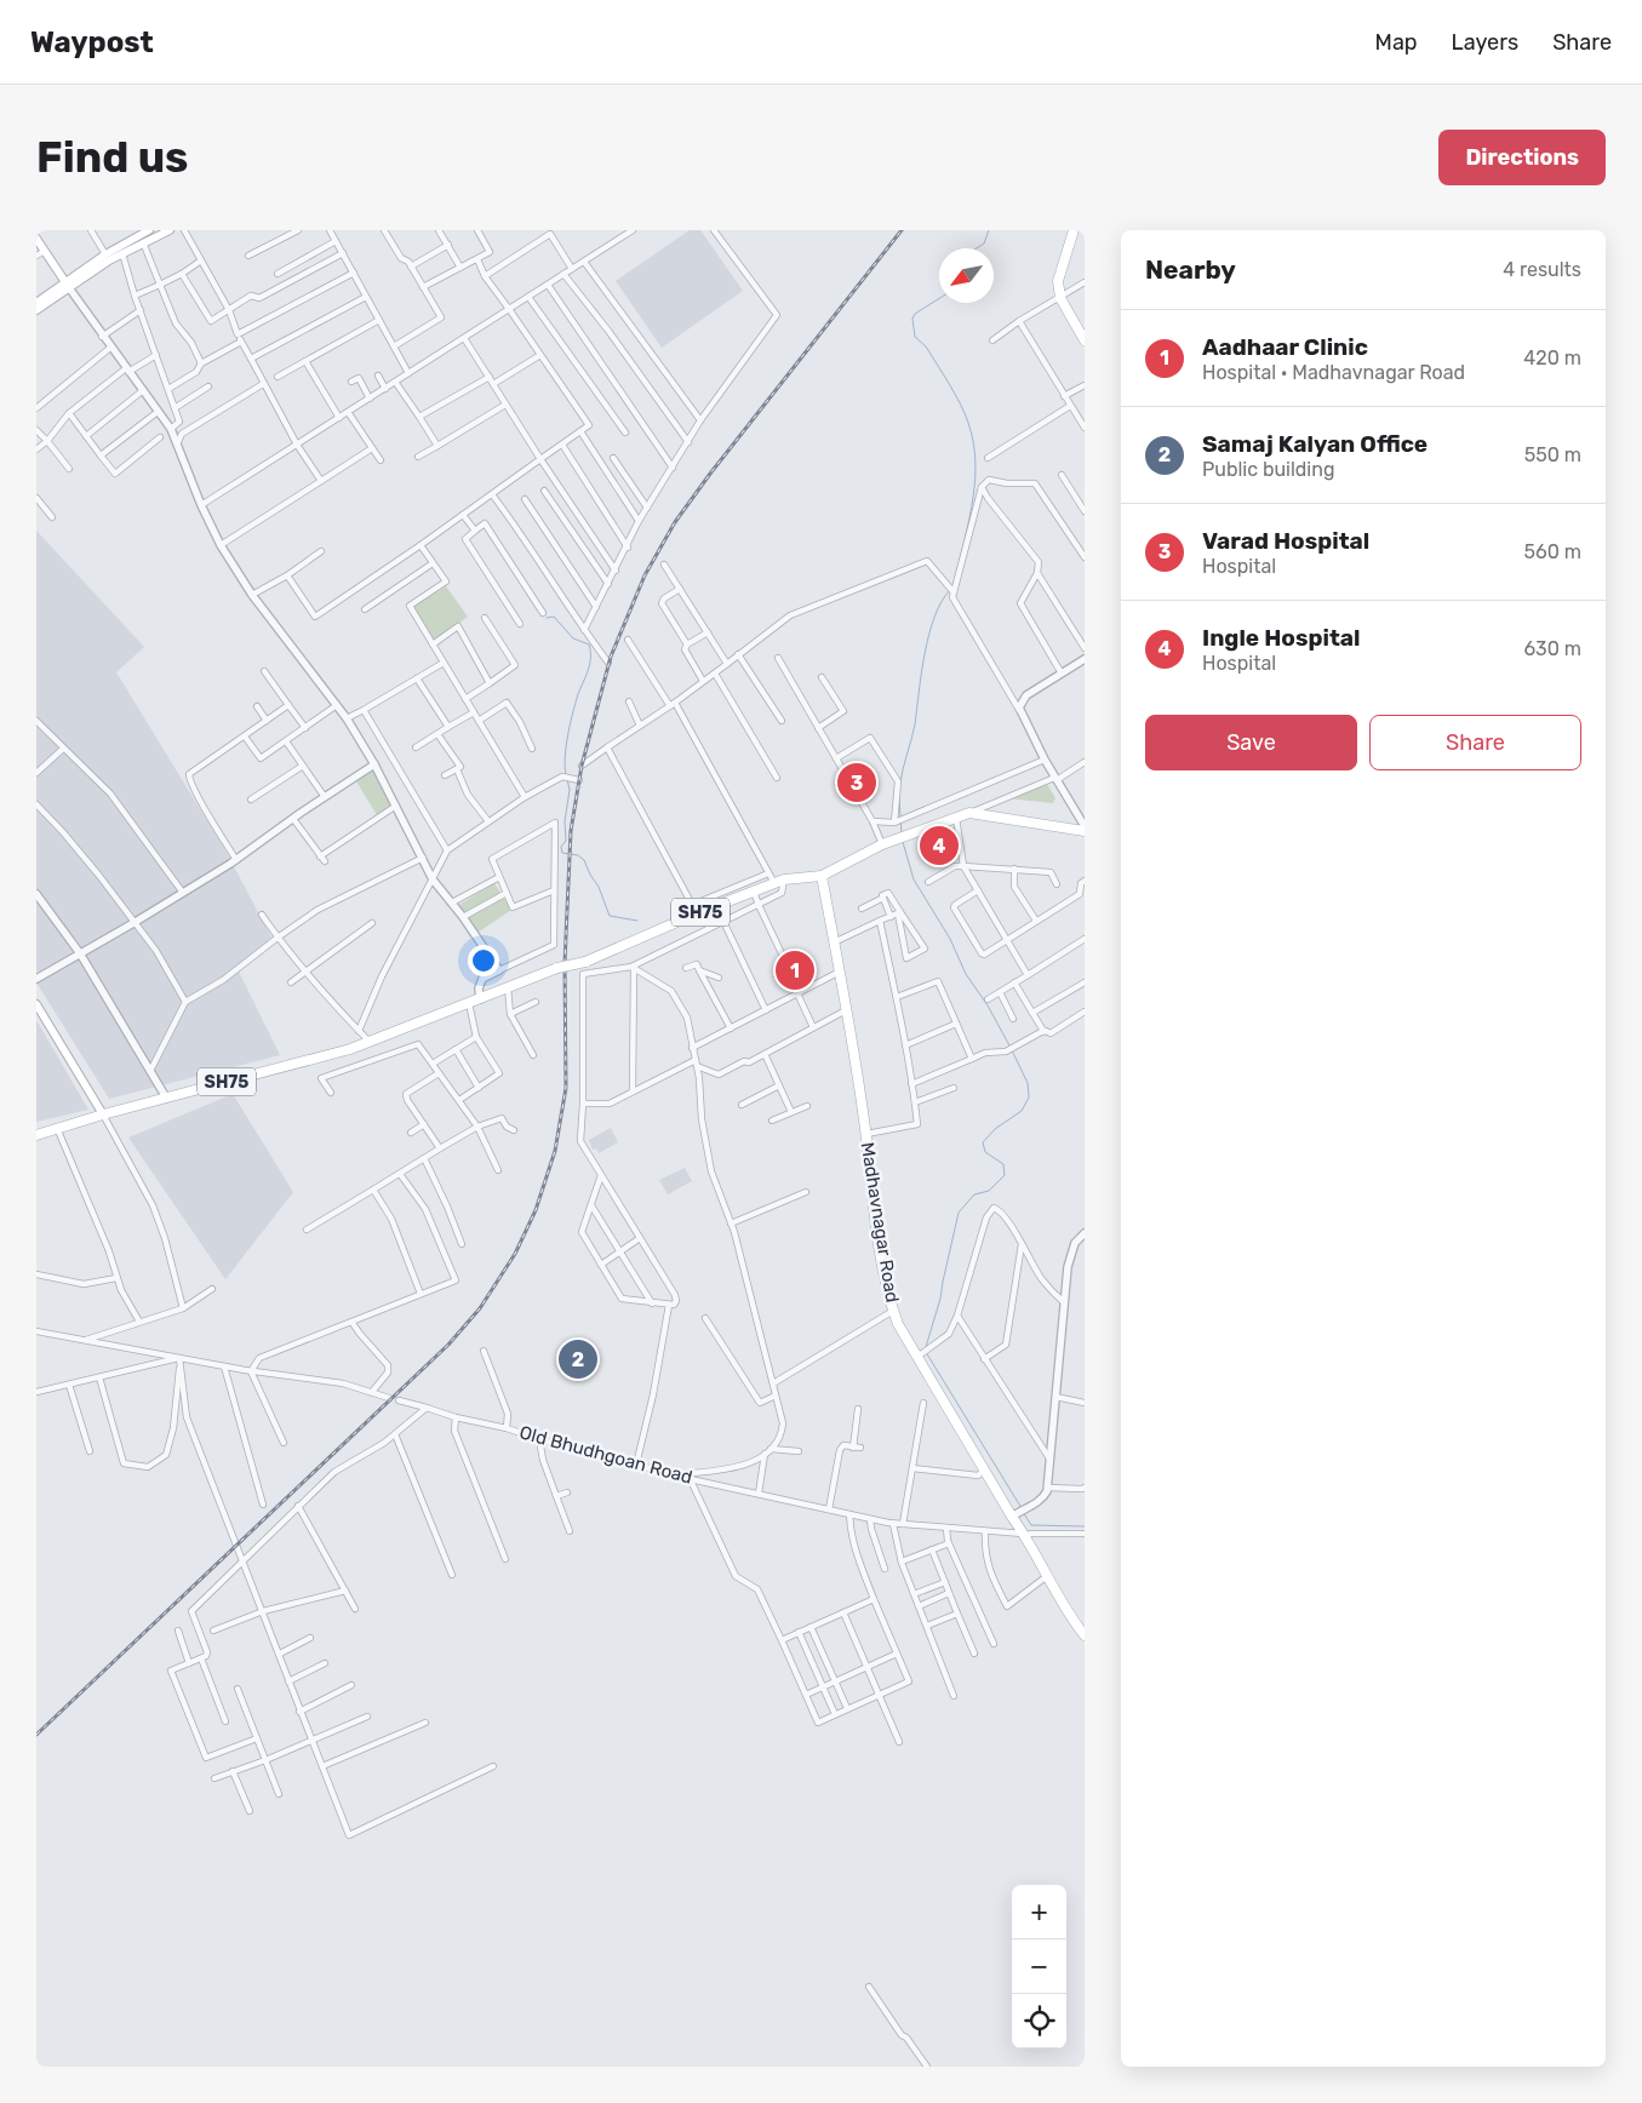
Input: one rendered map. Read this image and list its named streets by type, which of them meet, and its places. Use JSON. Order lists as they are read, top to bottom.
{
  "streets": {
    "main road": ["SH75", "Madhavnagar Road"],
    "street": ["Old Bhudhgoan Road"]
  },
  "crossings": [
    ["SH75", "Madhavnagar Road"],
    ["Madhavnagar Road", "Old Bhudhgoan Road"]
  ],
  "north": "bottom left",
  "page": {
    "header": "Waypost",
    "nav": ["Map", "Layers", "Share"],
    "buttons": [
      "Directions",
      ["Save", "Share"]
    ],
    "title": "Find us",
    "heading": ["Nearby", "4 results"],
    "list": [
      {
        "mark": "1",
        "name": "Aadhaar Clinic",
        "note": "Hospital · Madhavnagar Road",
        "value": "420 m"
      },
      {
        "mark": "2",
        "name": "Samaj Kalyan Office",
        "note": "Public building",
        "value": "550 m"
      },
      {
        "mark": "3",
        "name": "Varad Hospital",
        "note": "Hospital",
        "value": "560 m"
      },
      {
        "mark": "4",
        "name": "Ingle Hospital",
        "note": "Hospital",
        "value": "630 m"
      }
    ],
    "pins": [
      "3",
      "4",
      "1",
      "2"
    ],
    "map_buttons": ["+", "−"]
  }
}
